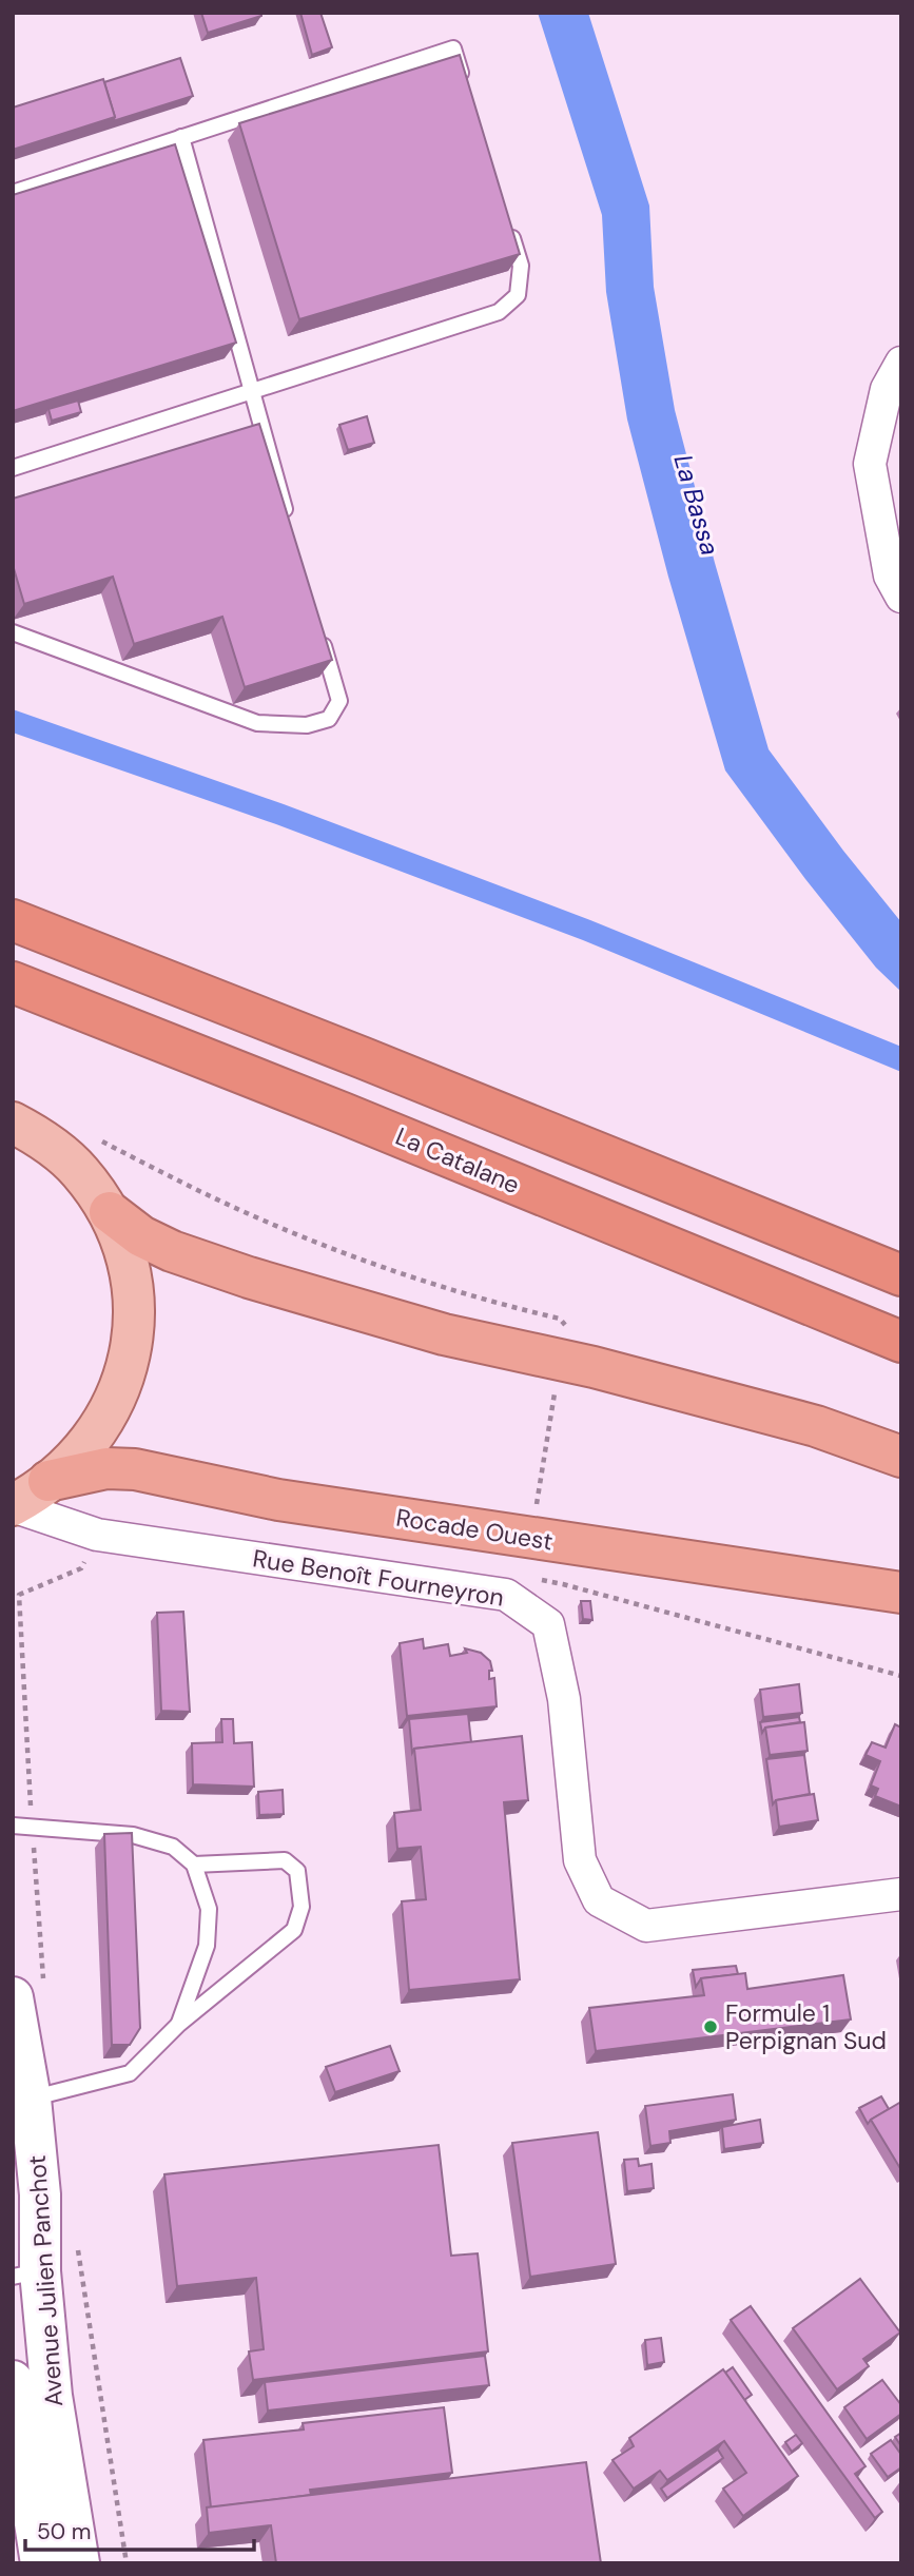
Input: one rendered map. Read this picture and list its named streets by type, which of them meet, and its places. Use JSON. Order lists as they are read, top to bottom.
{
  "streets": {
    "highway": ["La Catalane", "Rocade Ouest"],
    "main road": ["Avenue Julien Panchot"],
    "street": ["Rue Benoît Fourneyron"]
  },
  "water": ["La Bassa"],
  "places": ["Formule 1 Perpignan Sud"],
  "scale_bar": "50 m"
}
